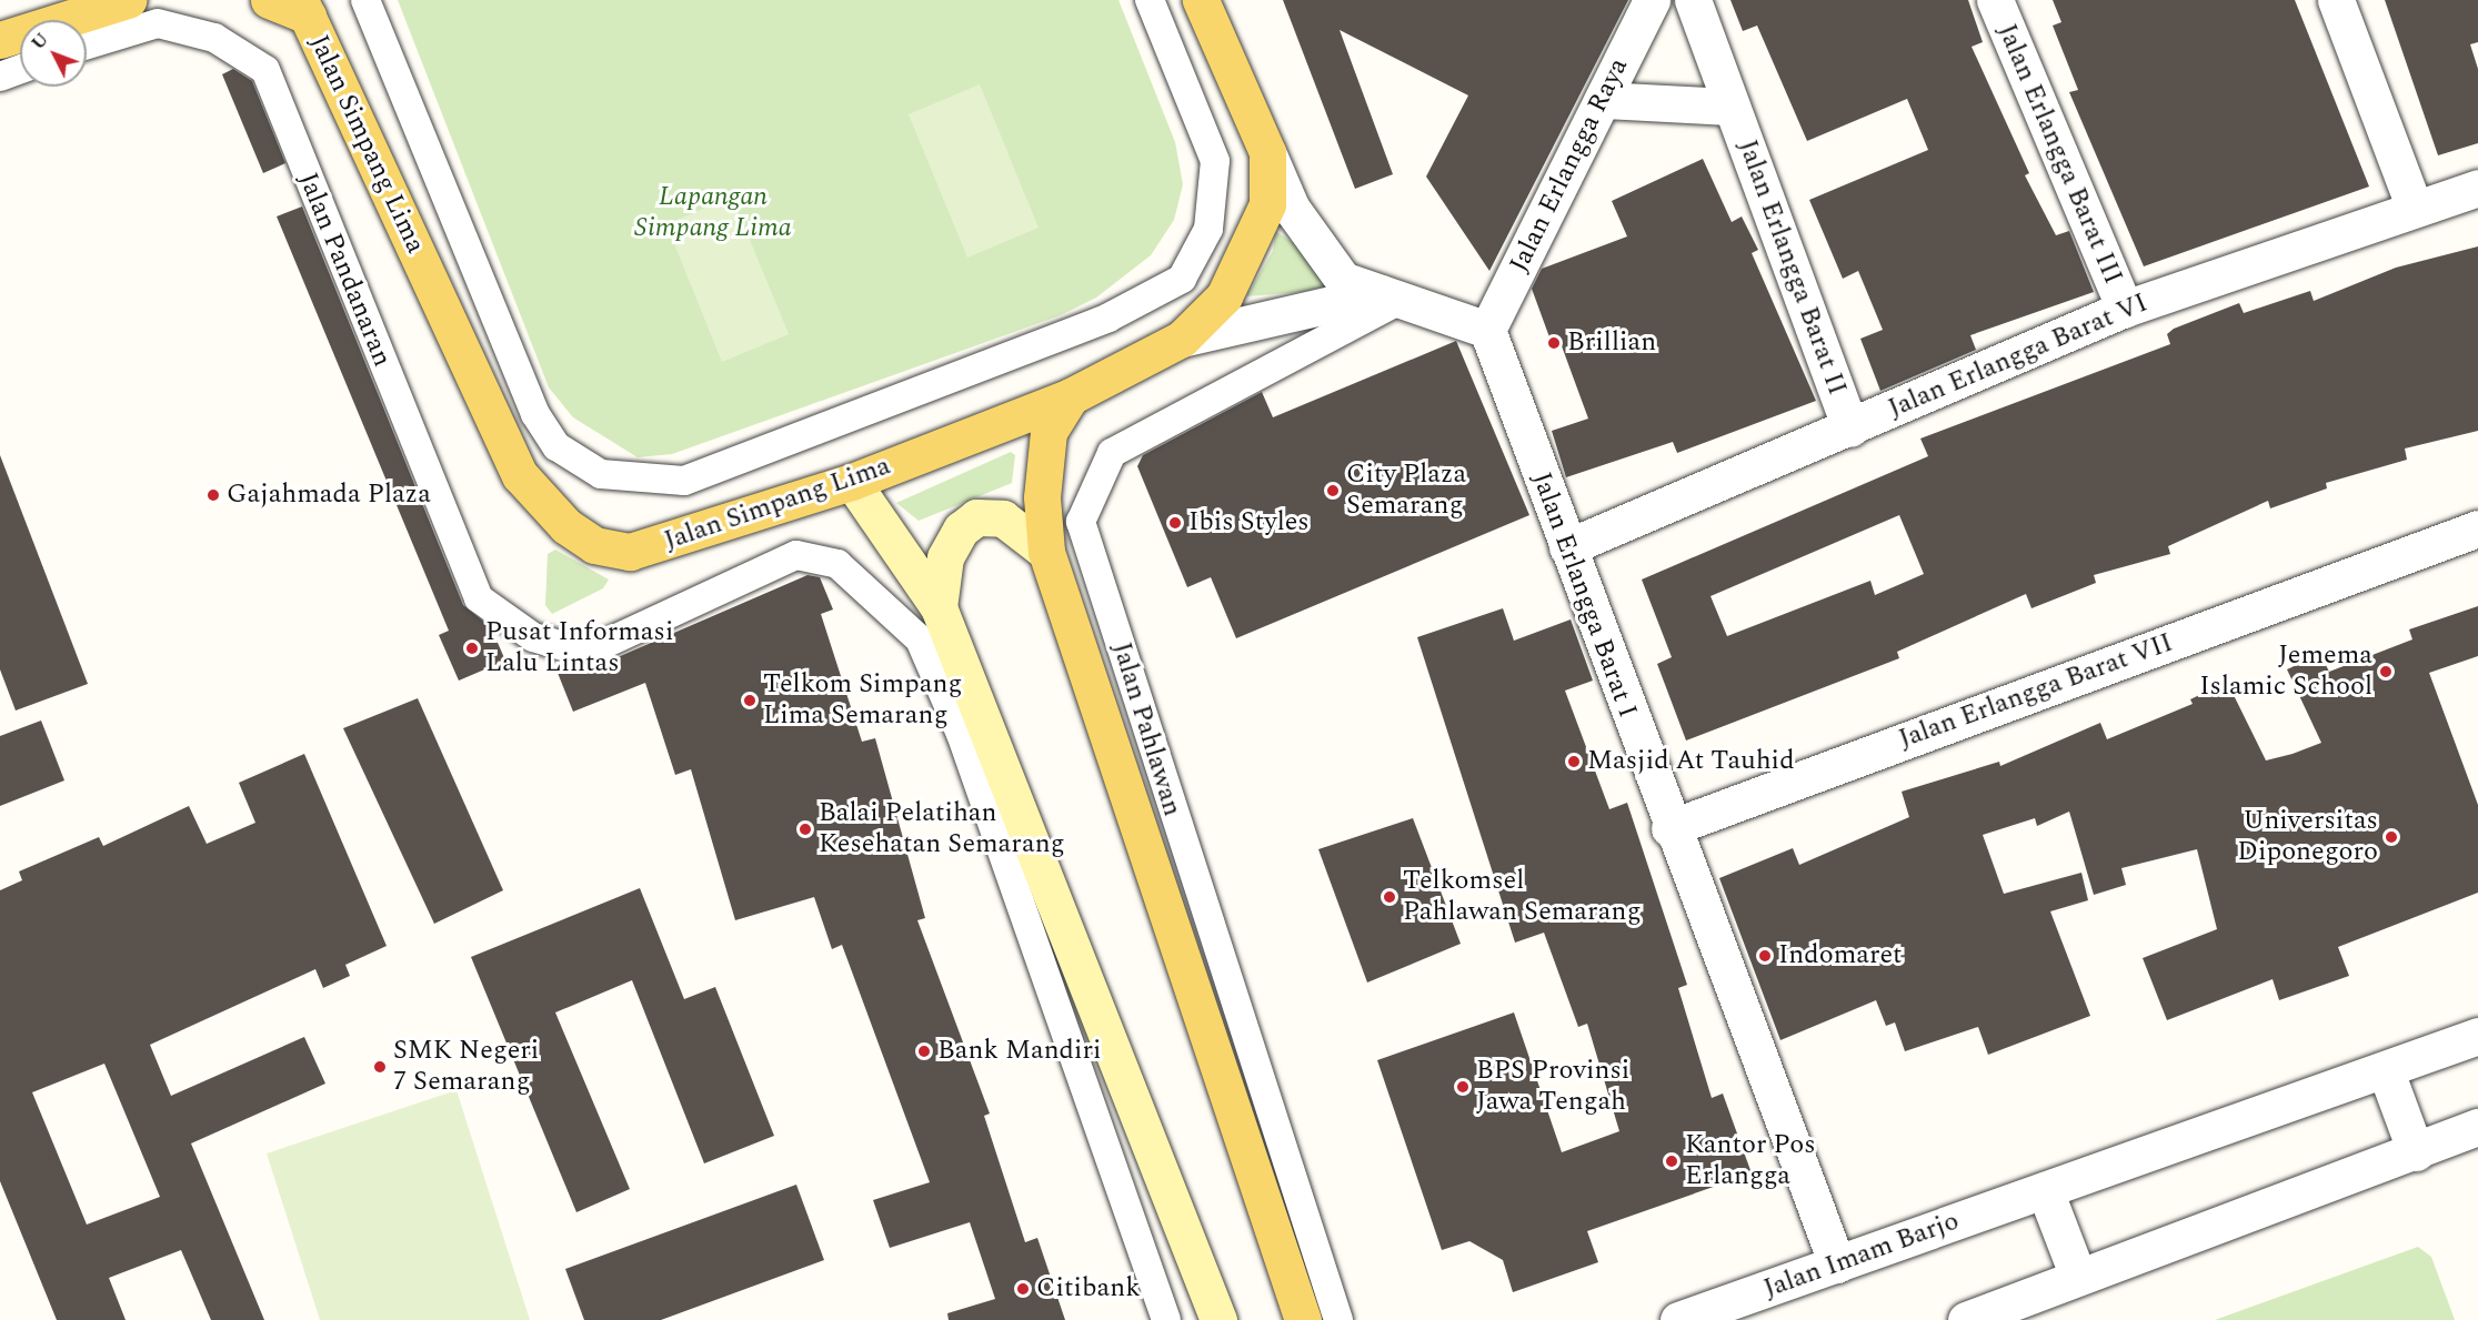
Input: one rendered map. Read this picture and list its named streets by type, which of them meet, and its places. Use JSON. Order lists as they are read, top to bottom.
{
  "streets": {
    "main road": ["Jalan Simpang Lima", "Jalan Pahlawan"],
    "street": [
      "Jalan Erlangga Barat III",
      "Jalan Erlangga Raya",
      "Jalan Erlangga Barat II",
      "Jalan Pandanaran",
      "Jalan Erlangga Barat VI",
      "Jalan Erlangga Barat I",
      "Jalan Erlangga Barat VII",
      "Jalan Imam Barjo"
    ]
  },
  "crossings": [
    ["Jalan Simpang Lima", "Jalan Pahlawan"],
    ["Jalan Erlangga Barat III", "Jalan Erlangga Barat VI"],
    ["Jalan Erlangga Raya", "Jalan Erlangga Barat II"],
    ["Jalan Erlangga Raya", "Jalan Erlangga Barat I"],
    ["Jalan Erlangga Barat II", "Jalan Erlangga Barat VI"],
    ["Jalan Erlangga Barat VI", "Jalan Erlangga Barat I"],
    ["Jalan Erlangga Barat I", "Jalan Erlangga Barat VII"],
    ["Jalan Erlangga Barat I", "Jalan Imam Barjo"]
  ],
  "parks": ["Lapangan Simpang Lima"],
  "places": [
    "Brillian",
    "City Plaza Semarang",
    "Gajahmada Plaza",
    "Ibis Styles",
    "Pusat Informasi Lalu Lintas",
    "Jemema Islamic School",
    "Telkom Simpang Lima Semarang",
    "Masjid At Tauhid",
    "Balai Pelatihan Kesehatan Semarang",
    "Universitas Diponegoro",
    "Telkomsel Pahlawan Semarang",
    "Indomaret",
    "Bank Mandiri",
    "SMK Negeri 7 Semarang",
    "BPS Provinsi Jawa Tengah",
    "Kantor Pos Erlangga",
    "Citibank"
  ],
  "north": "top left"
}
